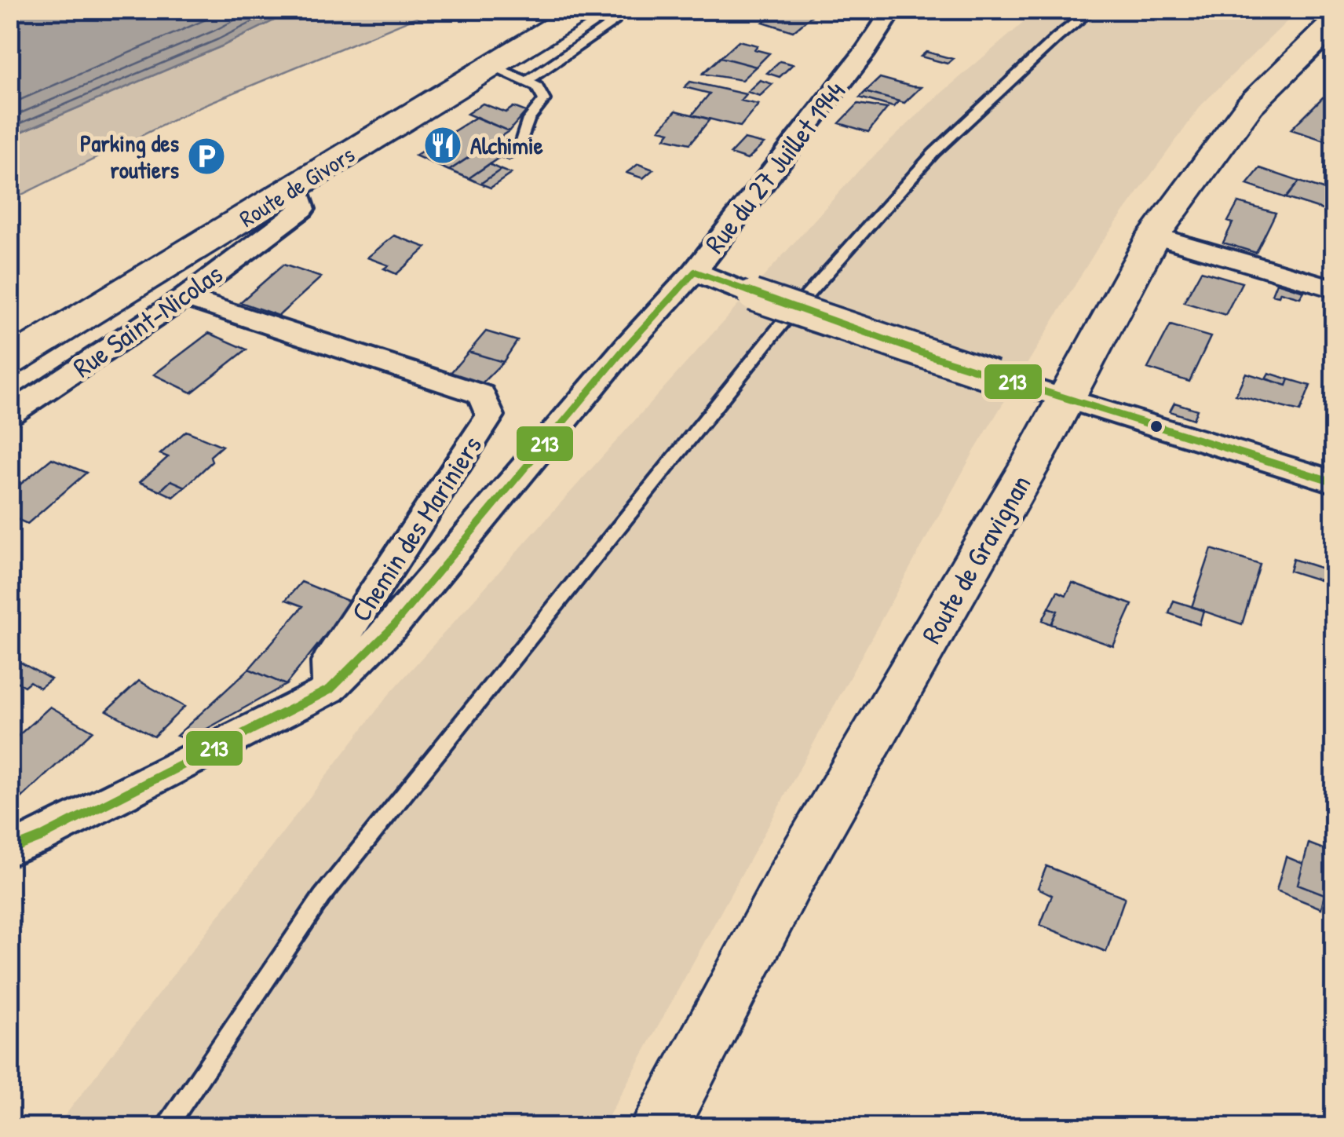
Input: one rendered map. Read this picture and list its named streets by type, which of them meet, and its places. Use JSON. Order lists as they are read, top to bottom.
{
  "streets": {
    "street": [
      "Rue du 27 Juillet 1944",
      "Route de Givors",
      "Rue Saint-Nicolas",
      "Chemin des Mariniers",
      "Route de Gravignan"
    ]
  },
  "crossings": [
    ["Rue du 27 Juillet 1944", "Chemin des Mariniers"],
    ["Route de Givors", "Rue Saint-Nicolas"],
    ["Rue Saint-Nicolas", "Chemin des Mariniers"]
  ],
  "places": {
    "restaurant": ["Alchimie"],
    "parking": ["Parking des routiers"]
  },
  "lines": ["transit line 213"]
}
